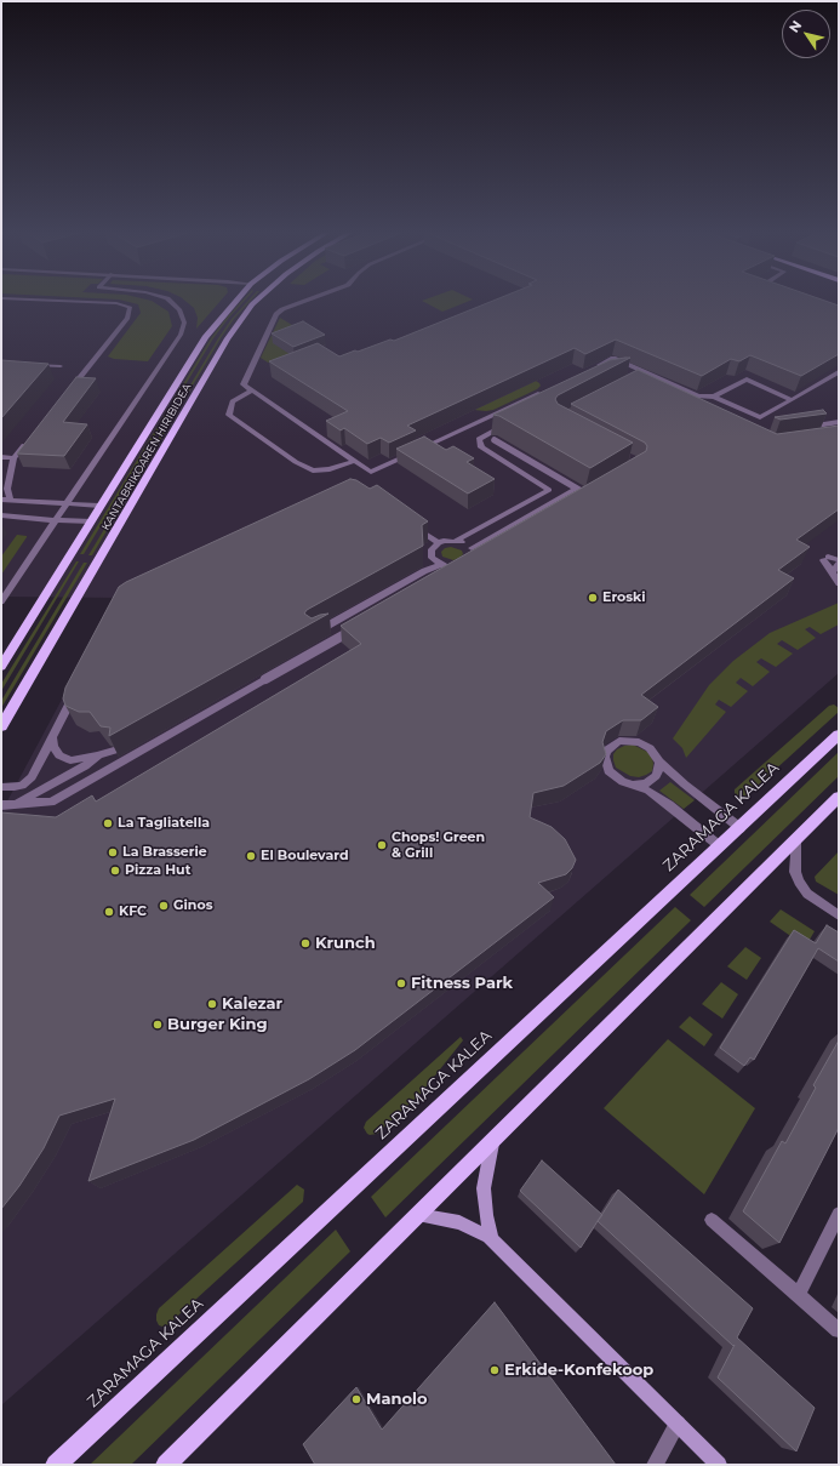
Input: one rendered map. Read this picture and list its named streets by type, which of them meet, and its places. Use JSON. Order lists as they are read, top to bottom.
{
  "streets": {
    "main road": ["KANTABRIKOAREN HIRIBIDEA", "ZARAMAGA KALEA"]
  },
  "places": [
    "Eroski",
    "La Tagliatella",
    "Chops! Green & Grill",
    "La Brasserie",
    "El Boulevard",
    "Pizza Hut",
    "Ginos",
    "KFC",
    "Krunch",
    "Fitness Park",
    "Kalezar",
    "Burger King",
    "Erkide-Konfekoop",
    "Manolo"
  ],
  "north": "top left"
}
